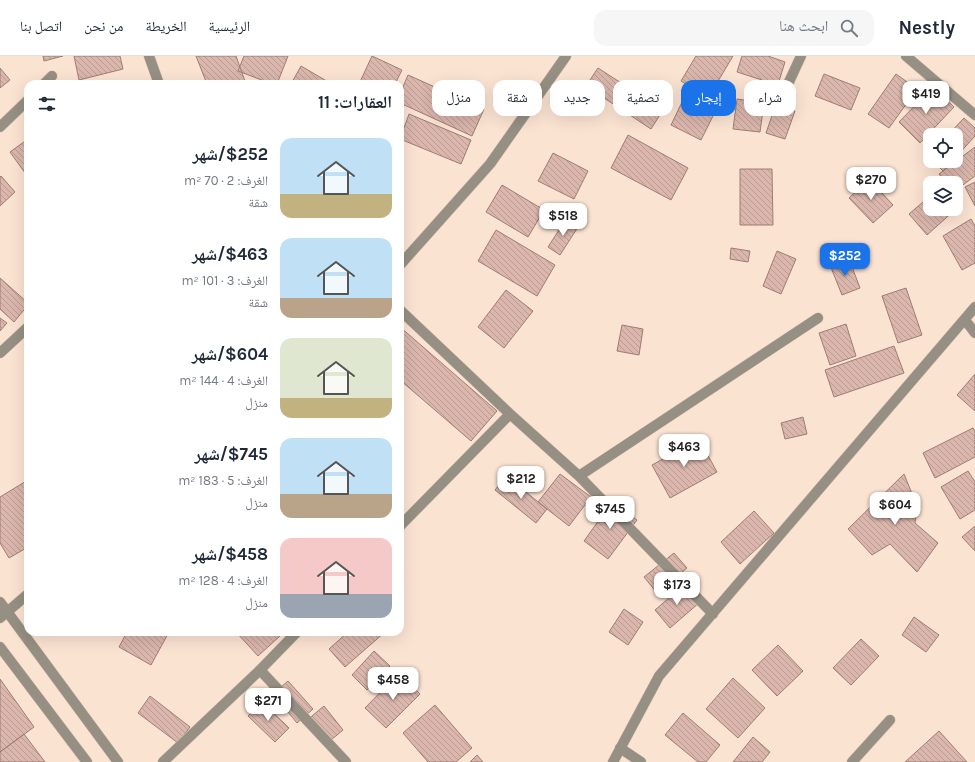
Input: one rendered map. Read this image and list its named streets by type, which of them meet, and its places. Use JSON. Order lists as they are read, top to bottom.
{
  "page": {
    "header": "Nestly",
    "search": "ابحث هنا",
    "nav": [
      "الرئيسية",
      "الخريطة",
      "من نحن",
      "اتصل بنا"
    ],
    "chip": [
      "شراء",
      "إيجار",
      "تصفية",
      "جديد",
      "شقة",
      "منزل"
    ],
    "heading": "العقارات: 11",
    "price": [
      "$419",
      "$270",
      "$518",
      "$252",
      "$463",
      "$212",
      "$604",
      "$745",
      "$173",
      "$458",
      "$271"
    ],
    "list": [
      {
        "name": "$252/شهر",
        "note": "الغرف: 2 · 70 m² · شقة"
      },
      {
        "name": "$463/شهر",
        "note": "الغرف: 3 · 101 m² · شقة"
      },
      {
        "name": "$604/شهر",
        "note": "الغرف: 4 · 144 m² · منزل"
      },
      {
        "name": "$745/شهر",
        "note": "الغرف: 5 · 183 m² · منزل"
      },
      {
        "name": "$458/شهر",
        "note": "الغرف: 4 · 128 m² · منزل"
      }
    ]
  }
}
